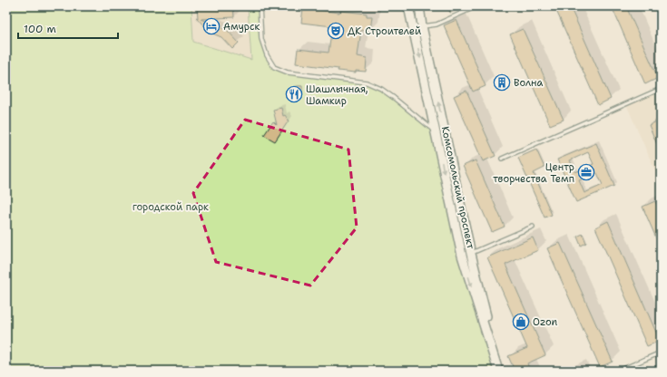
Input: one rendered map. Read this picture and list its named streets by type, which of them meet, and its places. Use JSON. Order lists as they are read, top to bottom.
{
  "streets": {
    "street": ["Комсомольский проспект"]
  },
  "parks": ["городской парк"],
  "places": {
    "hotel": ["Амурск"],
    "theatre": ["ДК Строителей"],
    "building": ["Волна"],
    "restaurant": ["Шашлычная, Шамкир"],
    "office": ["Центр творчества Темп"],
    "shop": ["Ozon"]
  },
  "scale_bar": "100 m"
}
